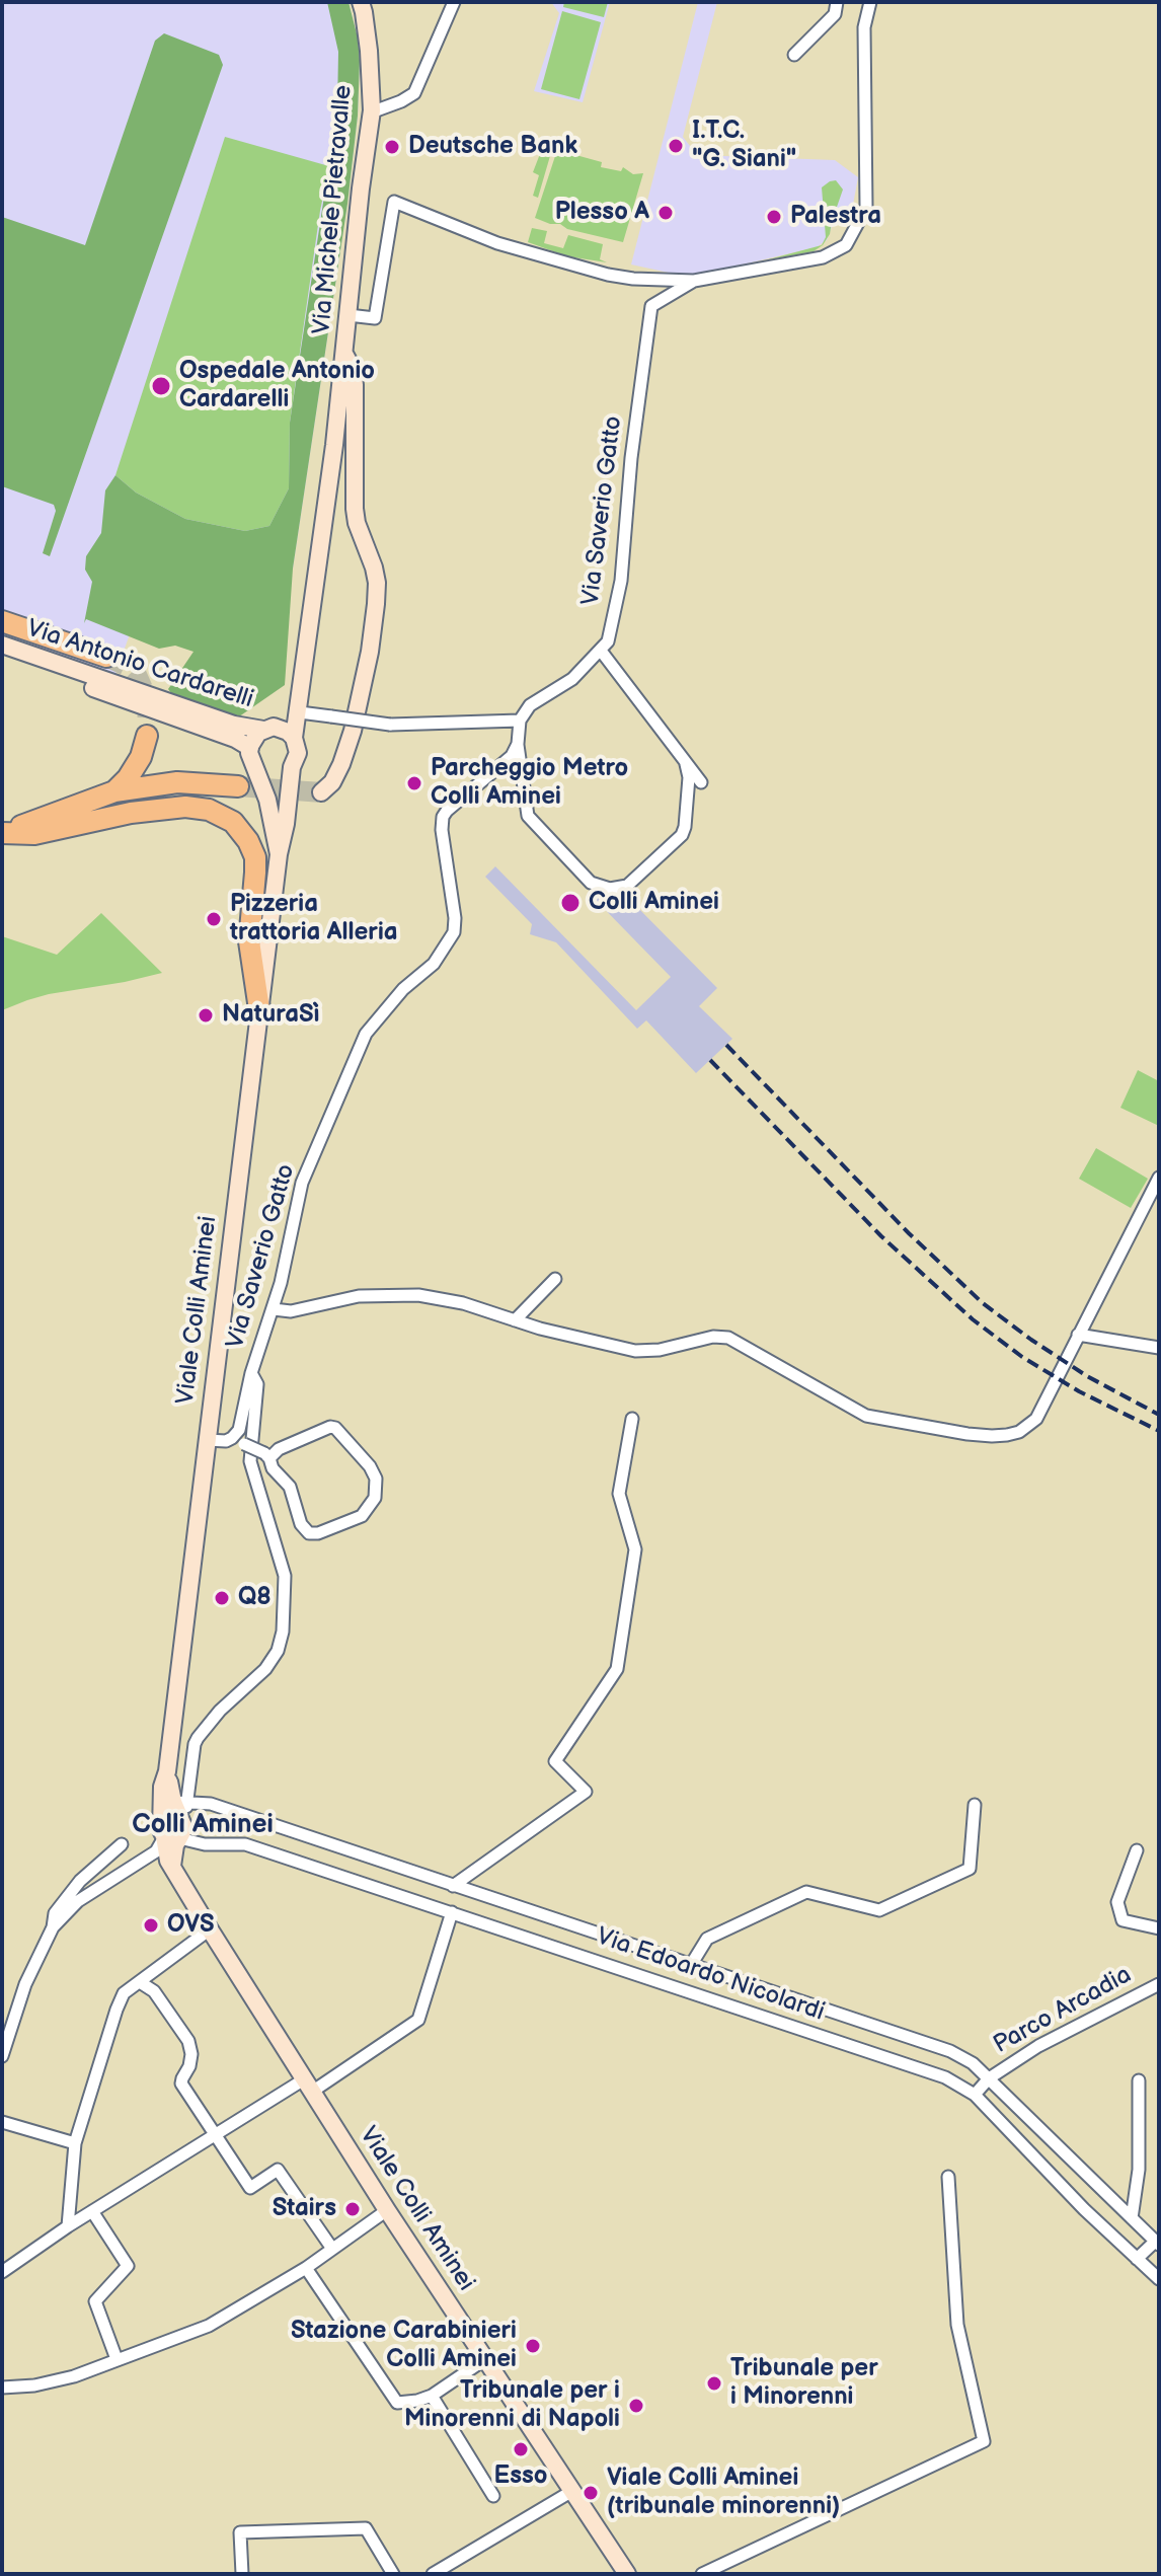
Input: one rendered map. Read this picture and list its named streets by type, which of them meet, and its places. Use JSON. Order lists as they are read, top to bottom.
{
  "streets": {
    "main road": ["Via Michele Pietravalle", "Via Antonio Cardarelli", "Viale Colli Aminei"],
    "street": ["Via Saverio Gatto", "Via Edoardo Nicolardi", "Parco Arcadia"]
  },
  "crossings": [
    ["Via Michele Pietravalle", "Via Antonio Cardarelli"],
    ["Viale Colli Aminei", "Via Edoardo Nicolardi"],
    ["Via Edoardo Nicolardi", "Parco Arcadia"]
  ],
  "districts": ["Colli Aminei"],
  "places": [
    "I.T.C. \"G. Siani\"",
    "Deutsche Bank",
    "Plesso A",
    "Palestra",
    "Ospedale Antonio Cardarelli",
    "Parcheggio Metro Colli Aminei",
    "Colli Aminei",
    "Pizzeria trattoria Alleria",
    "NaturaSì",
    "Q8",
    "OVS",
    "Stairs",
    "Stazione Carabinieri Colli Aminei",
    "Tribunale per i Minorenni",
    "Tribunale per i Minorenni di Napoli",
    "Esso",
    "Viale Colli Aminei (tribunale minorenni)"
  ]
}
